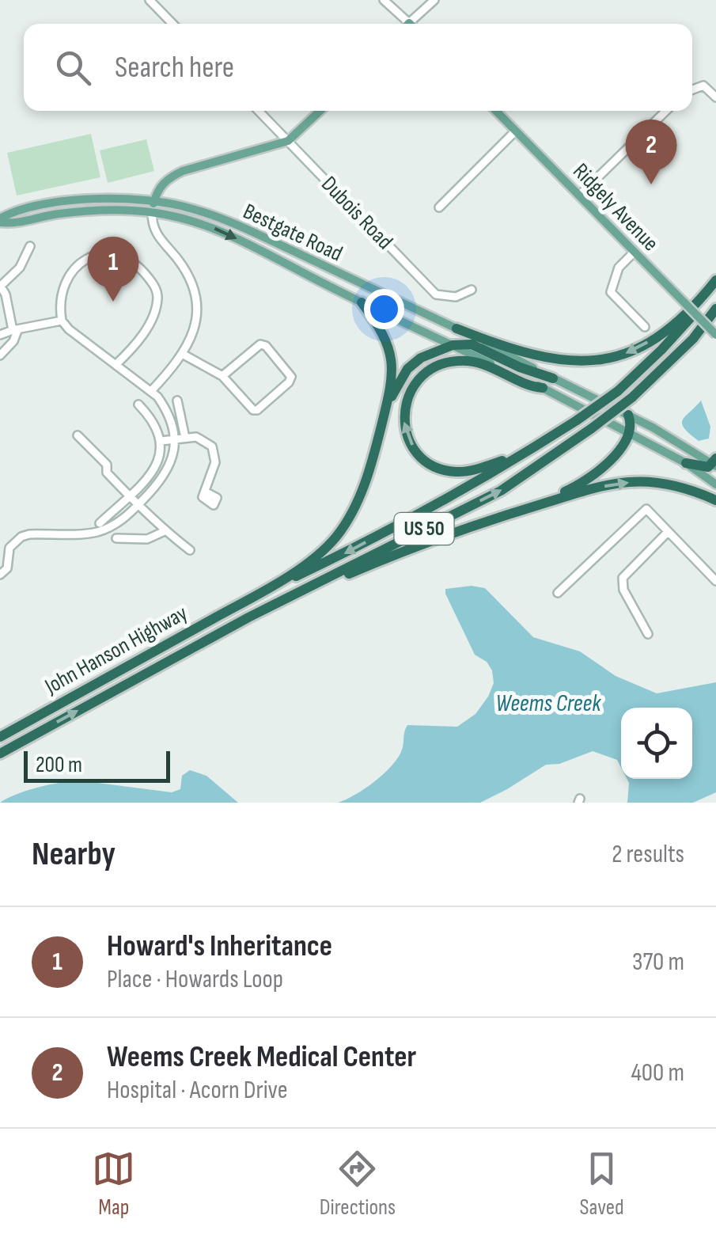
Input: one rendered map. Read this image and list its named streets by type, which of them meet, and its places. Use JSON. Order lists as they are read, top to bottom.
{
  "streets": {
    "highway": ["US 50", "John Hanson Highway"],
    "main road": ["Ridgely Avenue", "Bestgate Road"],
    "street": ["Dubois Road"]
  },
  "crossings": [
    ["US 50", "John Hanson Highway"]
  ],
  "water": ["Weems Creek"],
  "scale_bar": "200 m",
  "page": {
    "search": "Search here",
    "pins": ["2", "1"],
    "scale": "200 m",
    "heading": ["Nearby", "2 results"],
    "list": [
      {
        "mark": "1",
        "name": "Howard's Inheritance",
        "note": "Place · Howards Loop",
        "value": "370 m"
      },
      {
        "mark": "2",
        "name": "Weems Creek Medical Center",
        "note": "Hospital · Acorn Drive",
        "value": "400 m"
      }
    ],
    "nav": ["Map", "Directions", "Saved"]
  }
}
